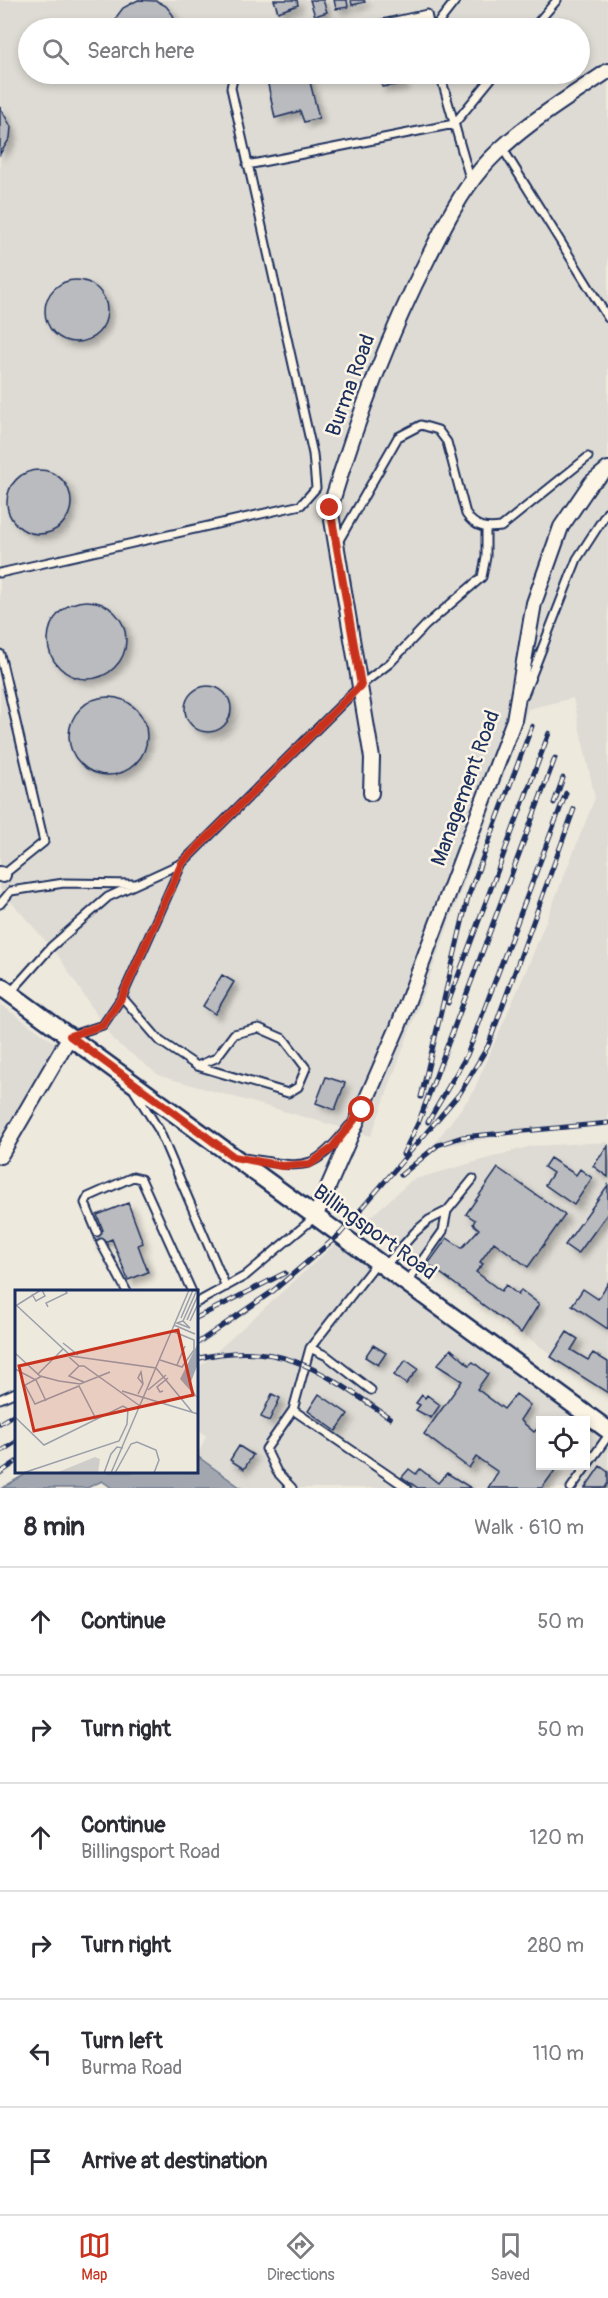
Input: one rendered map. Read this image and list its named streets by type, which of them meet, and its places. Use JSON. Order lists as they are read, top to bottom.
{
  "streets": {
    "street": ["Burma Road", "Management Road", "Billingsport Road"]
  },
  "crossings": [
    ["Management Road", "Billingsport Road"]
  ],
  "page": {
    "search": "Search here",
    "heading": ["8 min", "Walk · 610 m"],
    "list": [
      ["Continue", "50 m"],
      ["Turn right", "50 m"],
      ["Continue", "Billingsport Road", "120 m"],
      ["Turn right", "280 m"],
      ["Turn left", "Burma Road", "110 m"],
      "Arrive at destination"
    ],
    "nav": ["Map", "Directions", "Saved"]
  }
}
